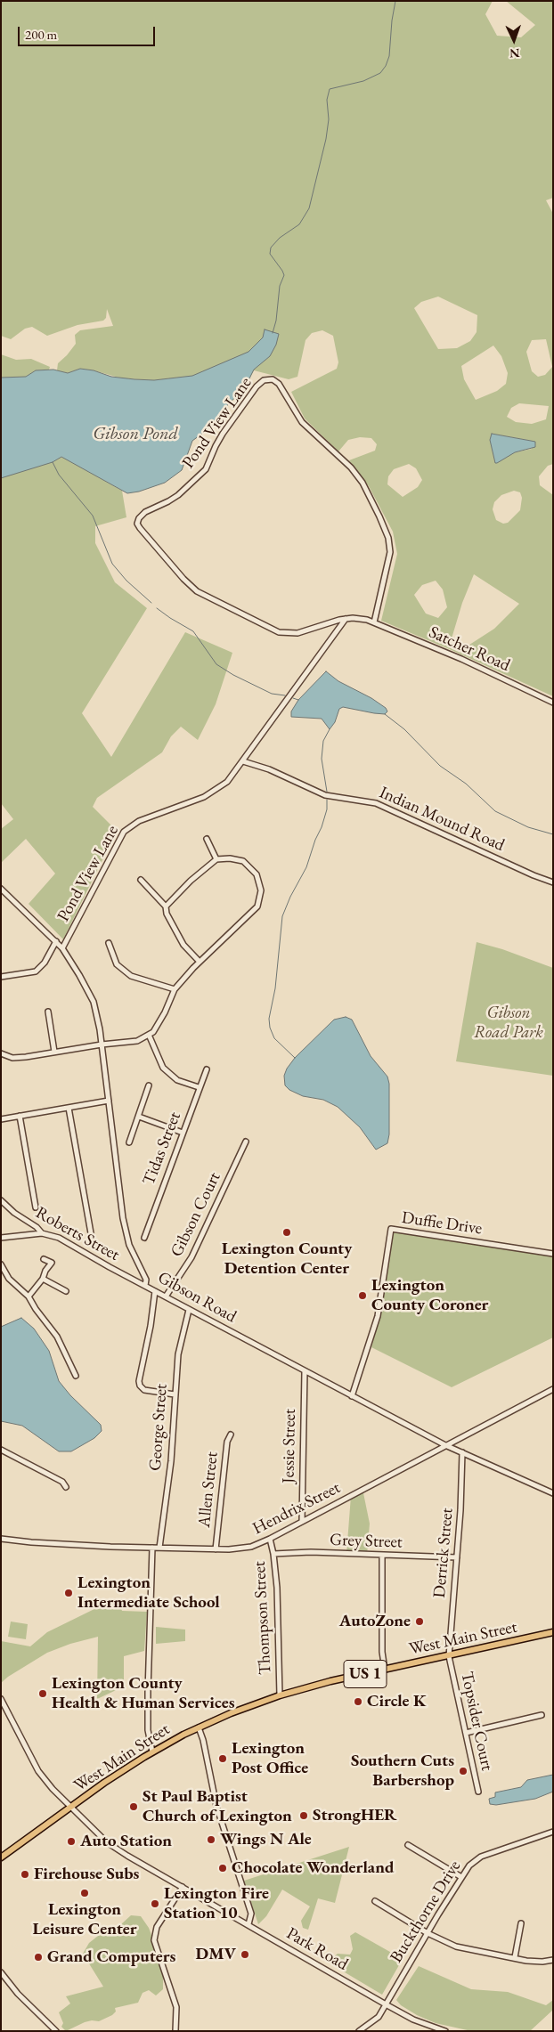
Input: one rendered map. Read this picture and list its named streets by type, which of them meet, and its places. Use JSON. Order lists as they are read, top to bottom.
{
  "streets": {
    "main road": ["West Main Street", "US 1"],
    "street": [
      "Pond View Lane",
      "Satcher Road",
      "Indian Mound Road",
      "Tidas Street",
      "Gibson Court",
      "Duffie Drive",
      "Roberts Street",
      "Gibson Road",
      "George Street",
      "Jessie Street",
      "Allen Street",
      "Hendrix Street",
      "Grey Street",
      "Derrick Street",
      "Thompson Street",
      "Topsider Court",
      "Buckthorne Drive",
      "Park Road"
    ]
  },
  "crossings": [
    ["Pond View Lane", "Satcher Road"],
    ["Pond View Lane", "Indian Mound Road"],
    ["Pond View Lane", "Gibson Road"],
    ["Gibson Court", "Gibson Road"],
    ["Duffie Drive", "Gibson Road"],
    ["Roberts Street", "Gibson Road"],
    ["Gibson Road", "George Street"],
    ["Gibson Road", "Jessie Street"],
    ["Gibson Road", "Hendrix Street"],
    ["Gibson Road", "Derrick Street"],
    ["George Street", "Hendrix Street"],
    ["Jessie Street", "Hendrix Street"],
    ["Allen Street", "Hendrix Street"],
    ["Hendrix Street", "Thompson Street"],
    ["Grey Street", "Derrick Street"],
    ["Grey Street", "Thompson Street"],
    ["Derrick Street", "West Main Street"],
    ["Derrick Street", "Topsider Court"],
    ["Thompson Street", "West Main Street"],
    ["West Main Street", "Topsider Court"],
    ["West Main Street", "Park Road"],
    ["Buckthorne Drive", "Park Road"]
  ],
  "water": ["Gibson Pond"],
  "parks": ["Gibson Road Park"],
  "places": [
    "Lexington County Detention Center",
    "Lexington County Coroner",
    "Lexington Intermediate School",
    "AutoZone",
    "Lexington County Health & Human Services",
    "Circle K",
    "Lexington Post Office",
    "Southern Cuts Barbershop",
    "St Paul Baptist Church of Lexington",
    "StrongHER",
    "Wings N Ale",
    "Auto Station",
    "Chocolate Wonderland",
    "Firehouse Subs",
    "Lexington Leisure Center",
    "Lexington Fire Station 10",
    "DMV",
    "Grand Computers"
  ],
  "scale_bar": "200 m",
  "north": "bottom"
}
